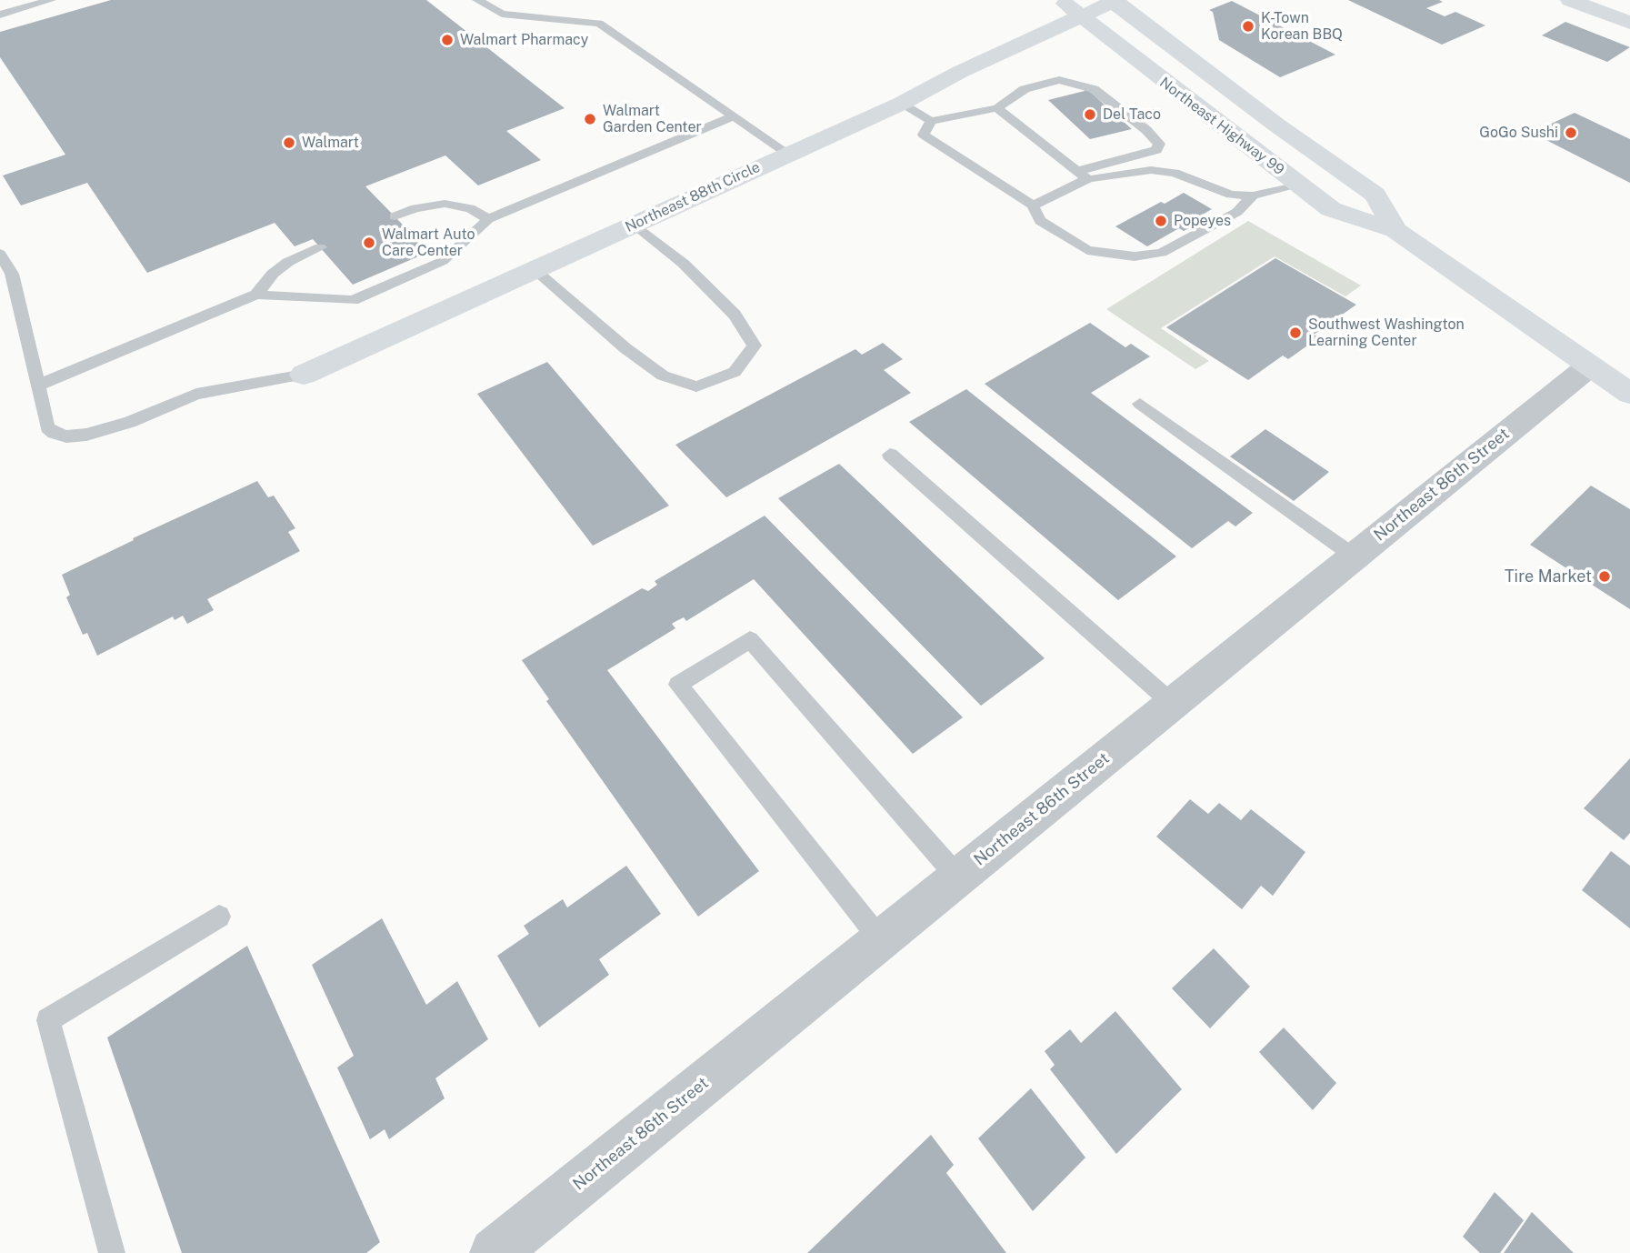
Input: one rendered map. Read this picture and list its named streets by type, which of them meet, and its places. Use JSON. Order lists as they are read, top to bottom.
{
  "streets": {
    "main road": ["Northeast Highway 99", "Northeast 88th Circle"],
    "street": ["Northeast 86th Street"]
  },
  "crossings": [
    ["Northeast Highway 99", "Northeast 88th Circle"],
    ["Northeast Highway 99", "Northeast 86th Street"]
  ],
  "places": [
    "K-Town Korean BBQ",
    "Walmart Pharmacy",
    "Del Taco",
    "Walmart Garden Center",
    "GoGo Sushi",
    "Walmart",
    "Popeyes",
    "Walmart Auto Care Center",
    "Southwest Washington Learning Center",
    "Tire Market"
  ]
}
